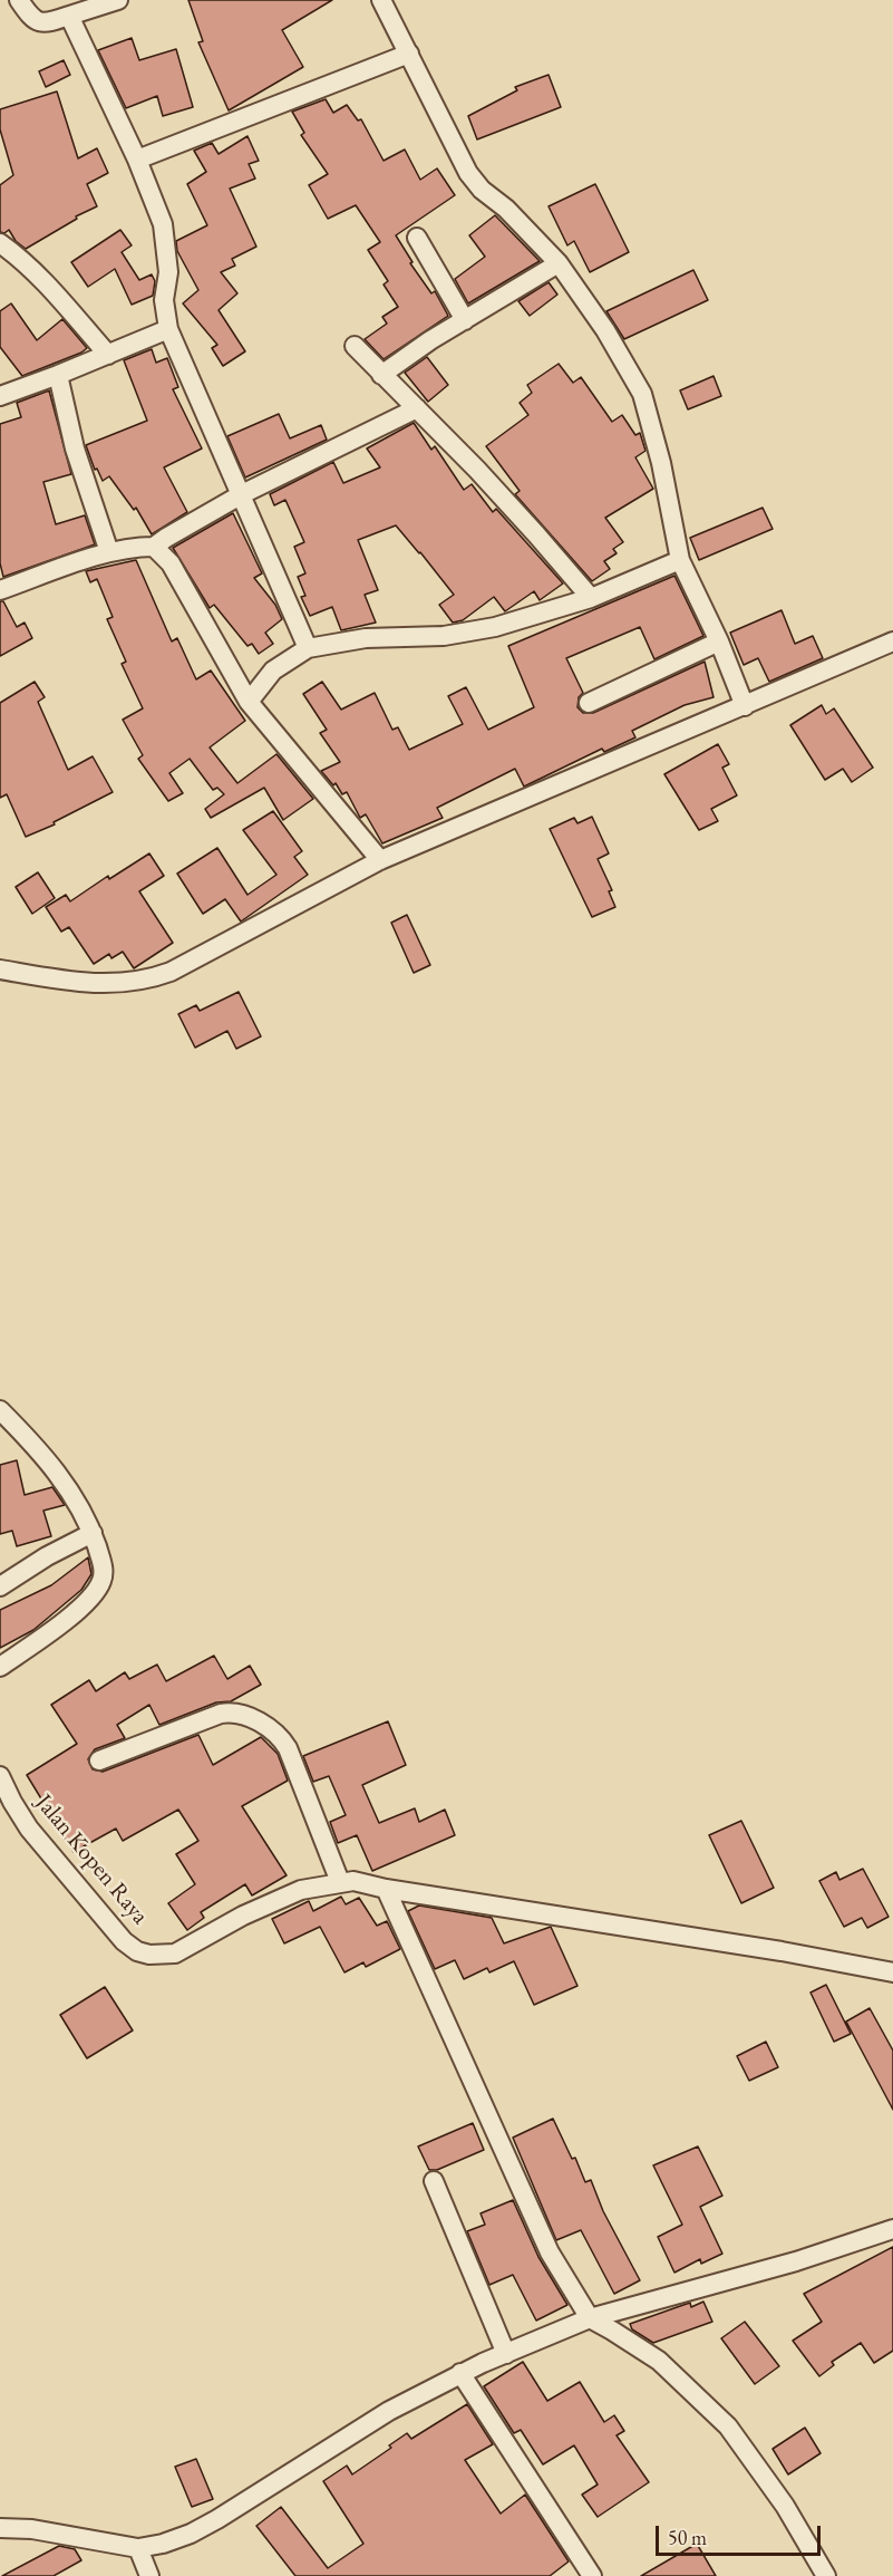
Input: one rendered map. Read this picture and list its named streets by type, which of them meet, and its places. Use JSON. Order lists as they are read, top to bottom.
{
  "streets": {
    "street": ["Jalan Kopen Raya"]
  },
  "scale_bar": "50 m"
}
